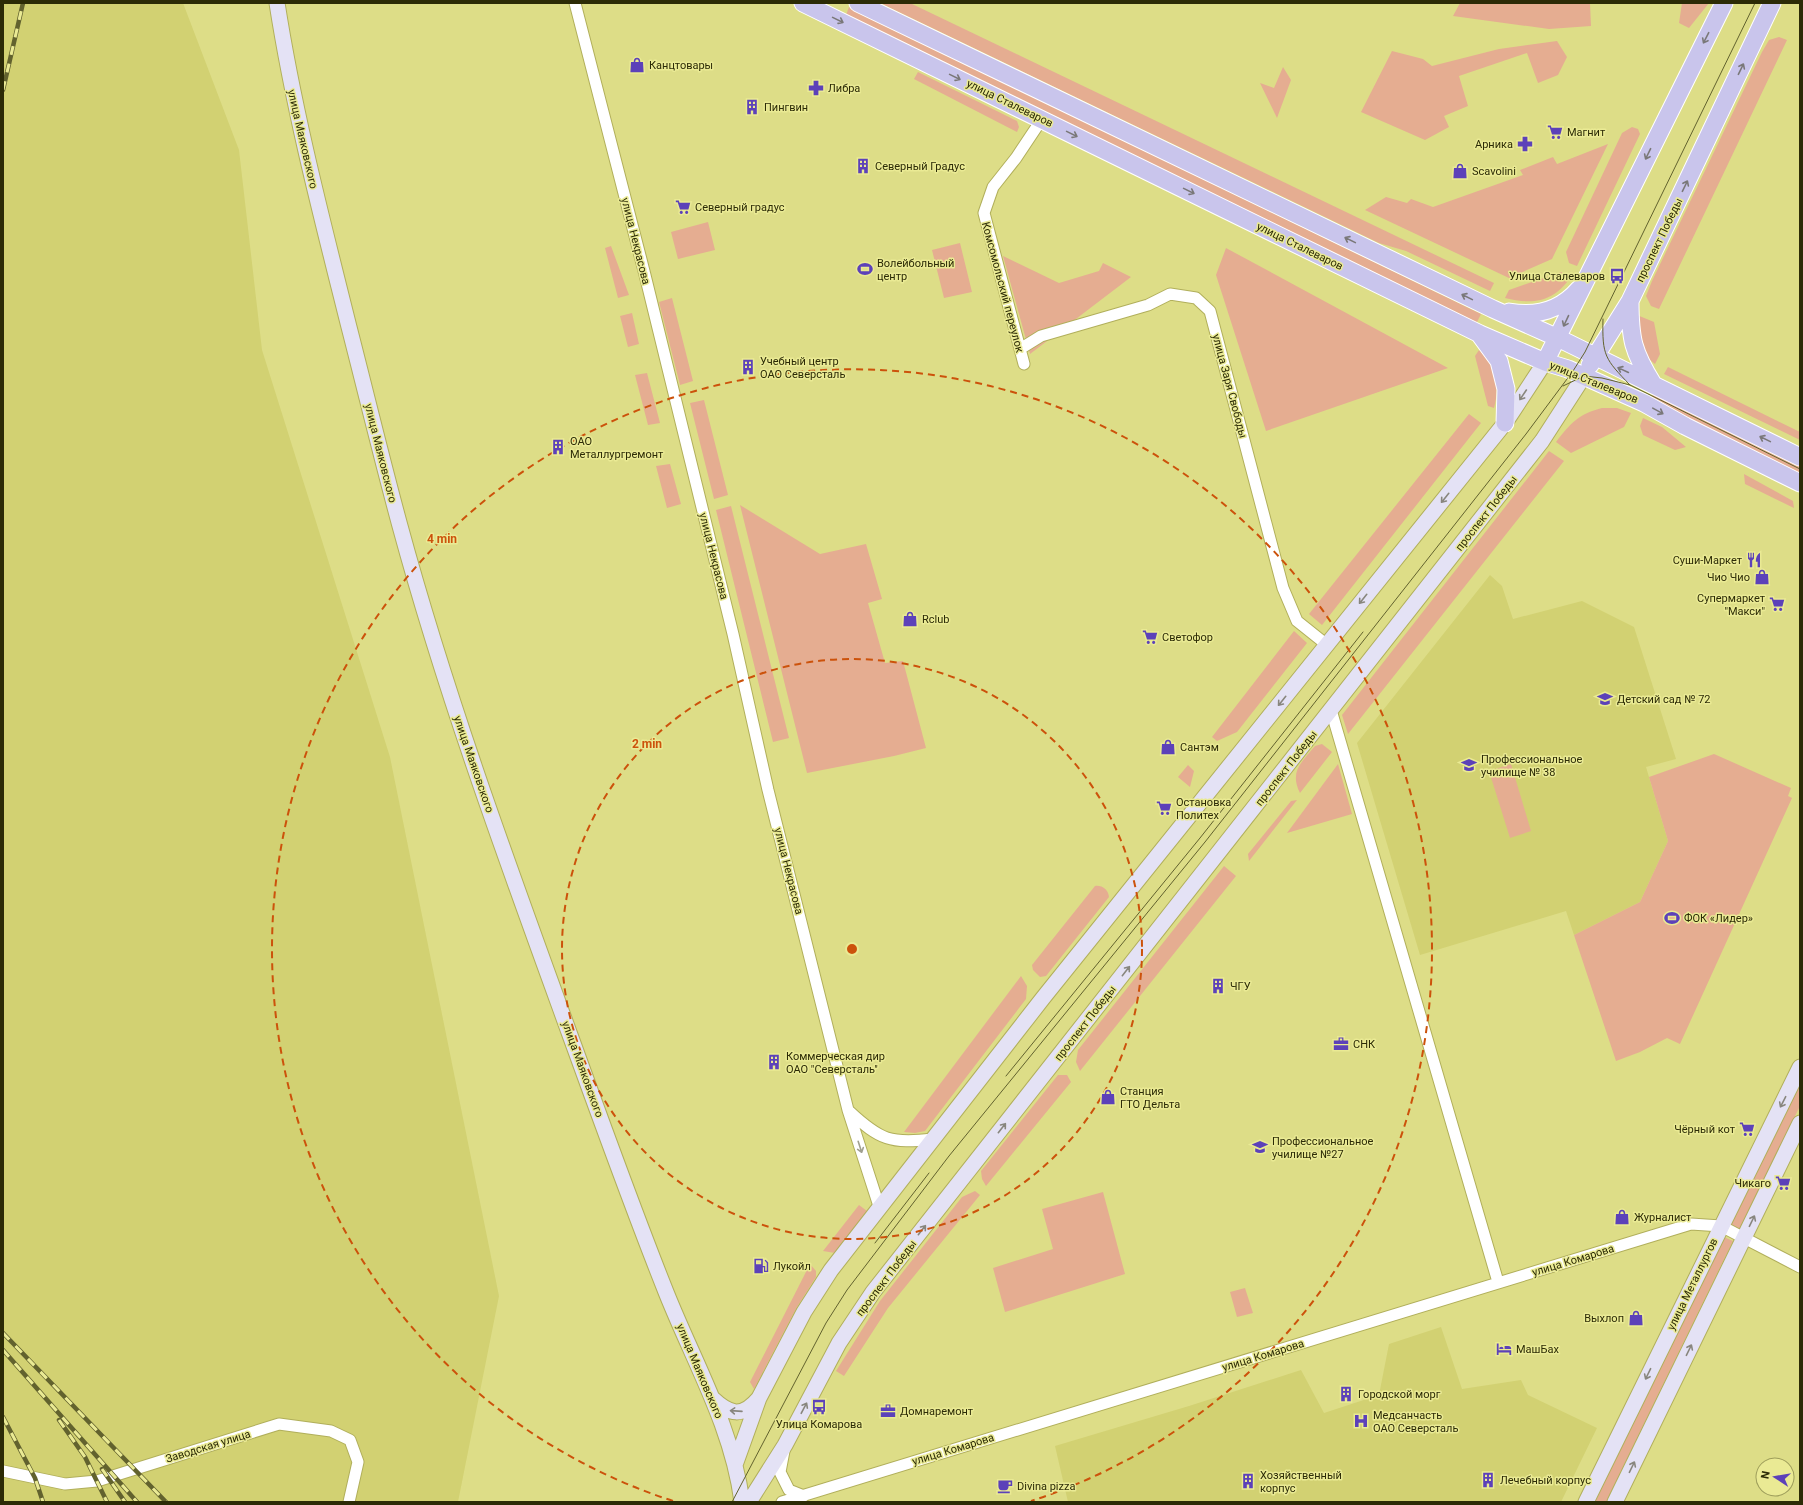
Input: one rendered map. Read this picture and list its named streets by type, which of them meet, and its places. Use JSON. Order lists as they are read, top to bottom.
{
  "streets": {
    "main road": [
      "улица Сталеваров",
      "улица Маяковского",
      "проспект Победы",
      "улица Металлургов"
    ],
    "street": [
      "улица Некрасова",
      "Комсомольский переулок",
      "улица Заря Свободы",
      "улица Комарова",
      "Заводская улица"
    ]
  },
  "crossings": [
    ["улица Сталеваров", "проспект Победы"],
    ["улица Сталеваров", "Комсомольский переулок"],
    ["Комсомольский переулок", "улица Заря Свободы"],
    ["улица Комарова", "улица Металлургов"]
  ],
  "places": {
    "shop": [
      "Канцтовары",
      "Scavolini",
      "Чио Чио",
      "Rclub",
      "Сантэм",
      "Станция ГТО Дельта",
      "Журналист",
      "Выхлоп"
    ],
    "pharmacy": ["Либра", "Арника"],
    "building": [
      "Пингвин",
      "Северный Градус",
      "Учебный центр ОАО Северсталь",
      "OAO Металлургремонт",
      "ЧГУ",
      "Коммерческая дир ОАО \"Северсталь\"",
      "Городской морг",
      "Лечебный корпус",
      "Хозяйственный корпус"
    ],
    "supermarket": [
      "Магнит",
      "Северный градус",
      "Супермаркет \"Макси\"",
      "Светофор",
      "Остановка Политех",
      "Чёрный кот",
      "Чикаго"
    ],
    "sports": ["Волейбольный центр", "ФОК «Лидер»"],
    "bus stop": ["Улица Сталеваров", "Улица Комарова"],
    "restaurant": ["Суши-Маркет"],
    "school or university": ["Детский сад № 72", "Профессиональное училище № 38", "Профессиональное училище №27"],
    "office": ["СНК", "Домнаремонт"],
    "fuel station": ["Лукойл"],
    "hotel": ["МашБах"],
    "hospital": ["Медсанчасть ОАО Северсталь"],
    "cafe": ["Divina pizza"]
  },
  "north": "left",
  "rings": ["4 min", "2 min"]
}
